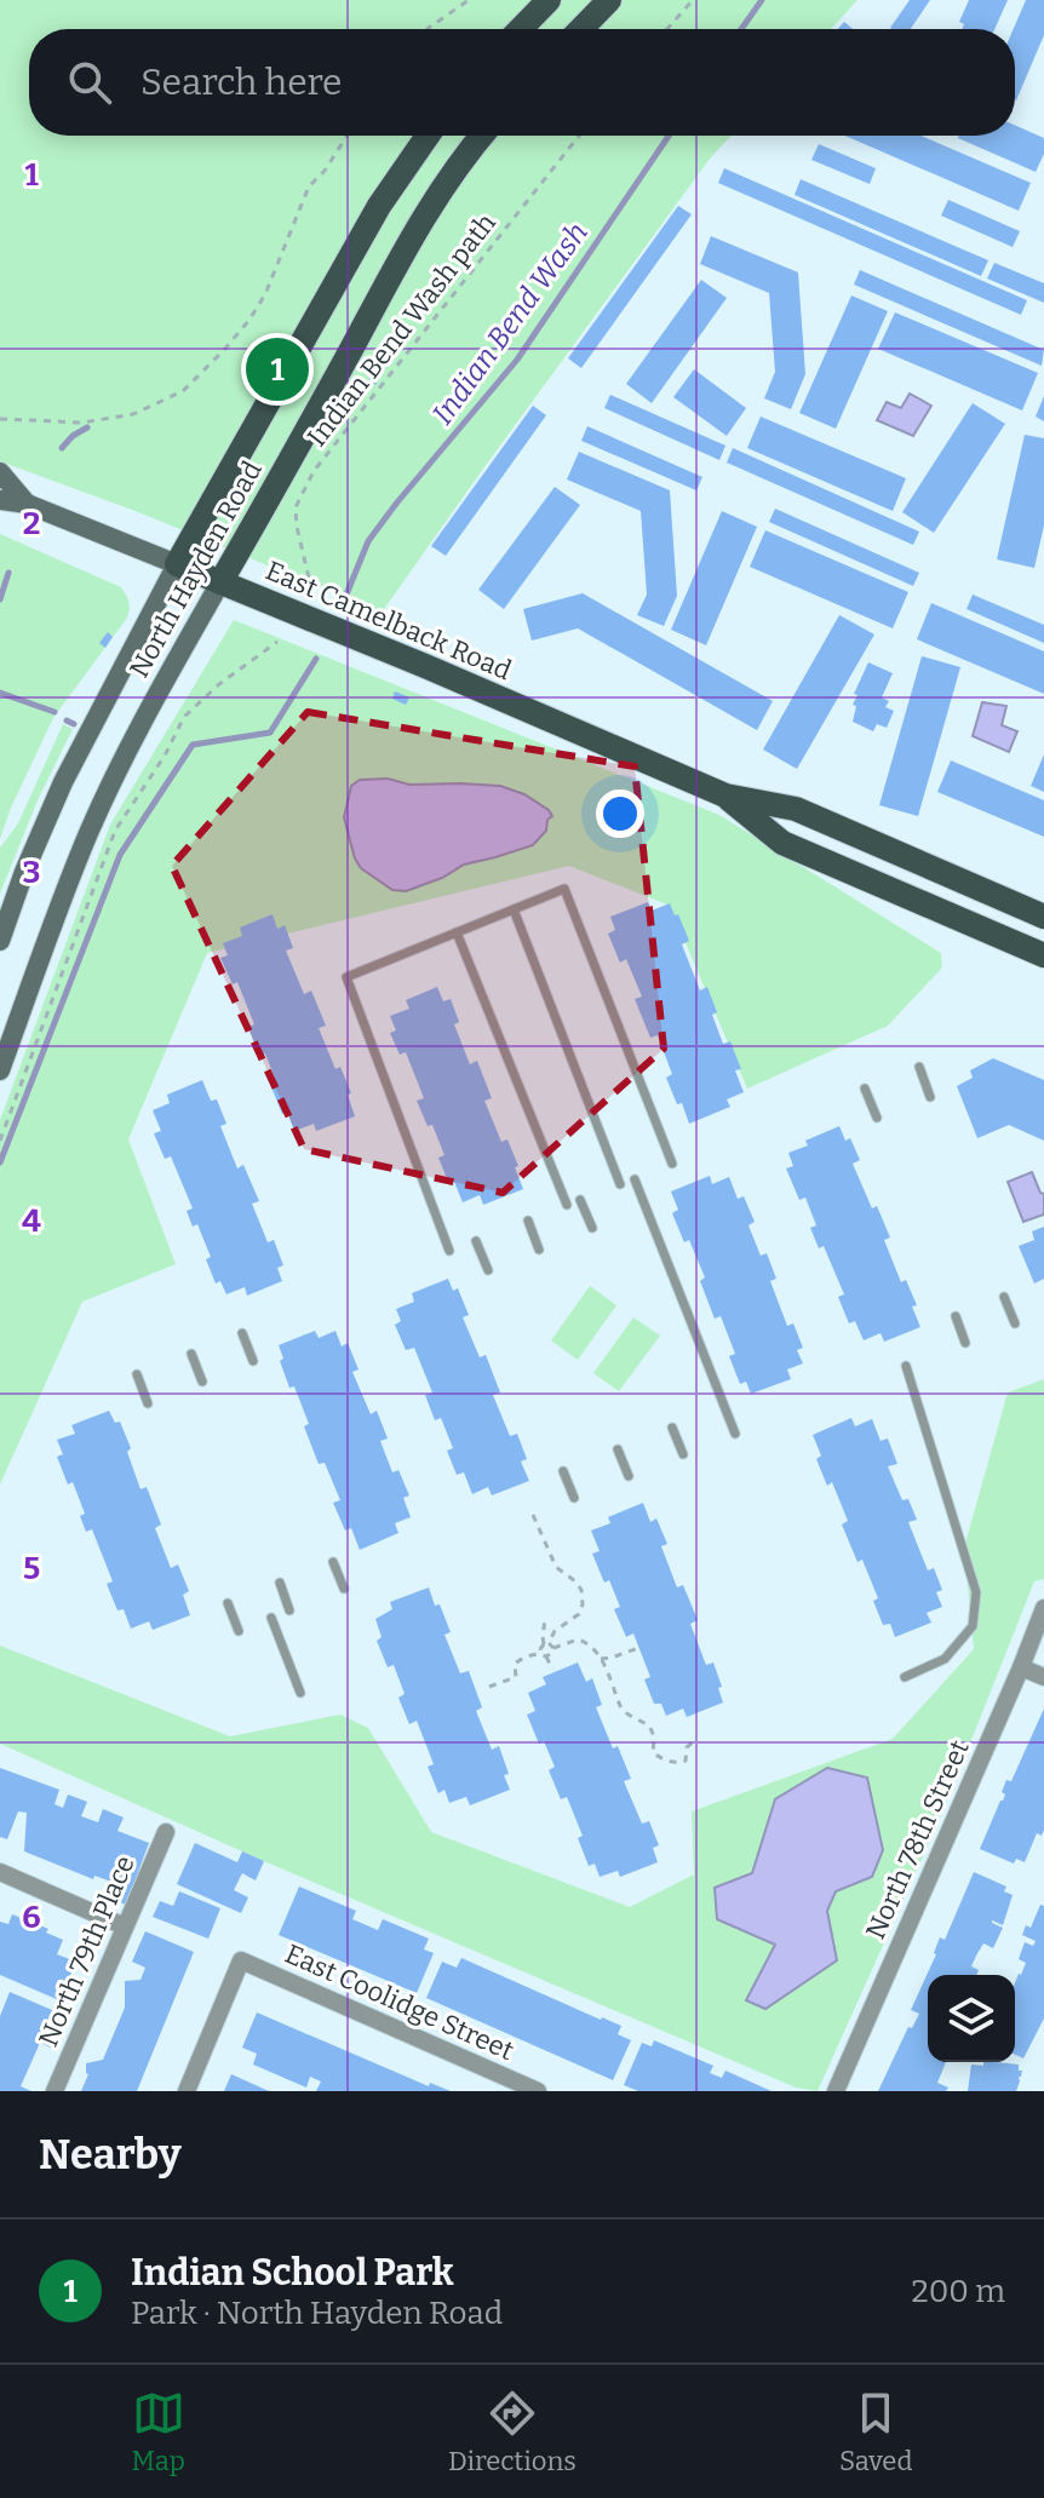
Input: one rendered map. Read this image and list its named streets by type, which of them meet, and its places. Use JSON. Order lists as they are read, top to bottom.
{
  "streets": {
    "main road": ["North Hayden Road", "East Camelback Road"],
    "street": ["North 78th Street", "North 79th Place", "East Coolidge Street"],
    "path": ["Indian Bend Wash path"]
  },
  "crossings": [
    ["North Hayden Road", "East Camelback Road"]
  ],
  "water": ["Indian Bend Wash"],
  "page": {
    "search": "Search here",
    "pins": "1",
    "heading": "Nearby",
    "list": [
      {
        "mark": "1",
        "name": "Indian School Park",
        "note": "Park · North Hayden Road",
        "value": "200 m"
      }
    ],
    "nav": ["Map", "Directions", "Saved"]
  },
  "grid": {
    "rows": [
      "1",
      "2",
      "3",
      "4",
      "5",
      "6"
    ]
  }
}
